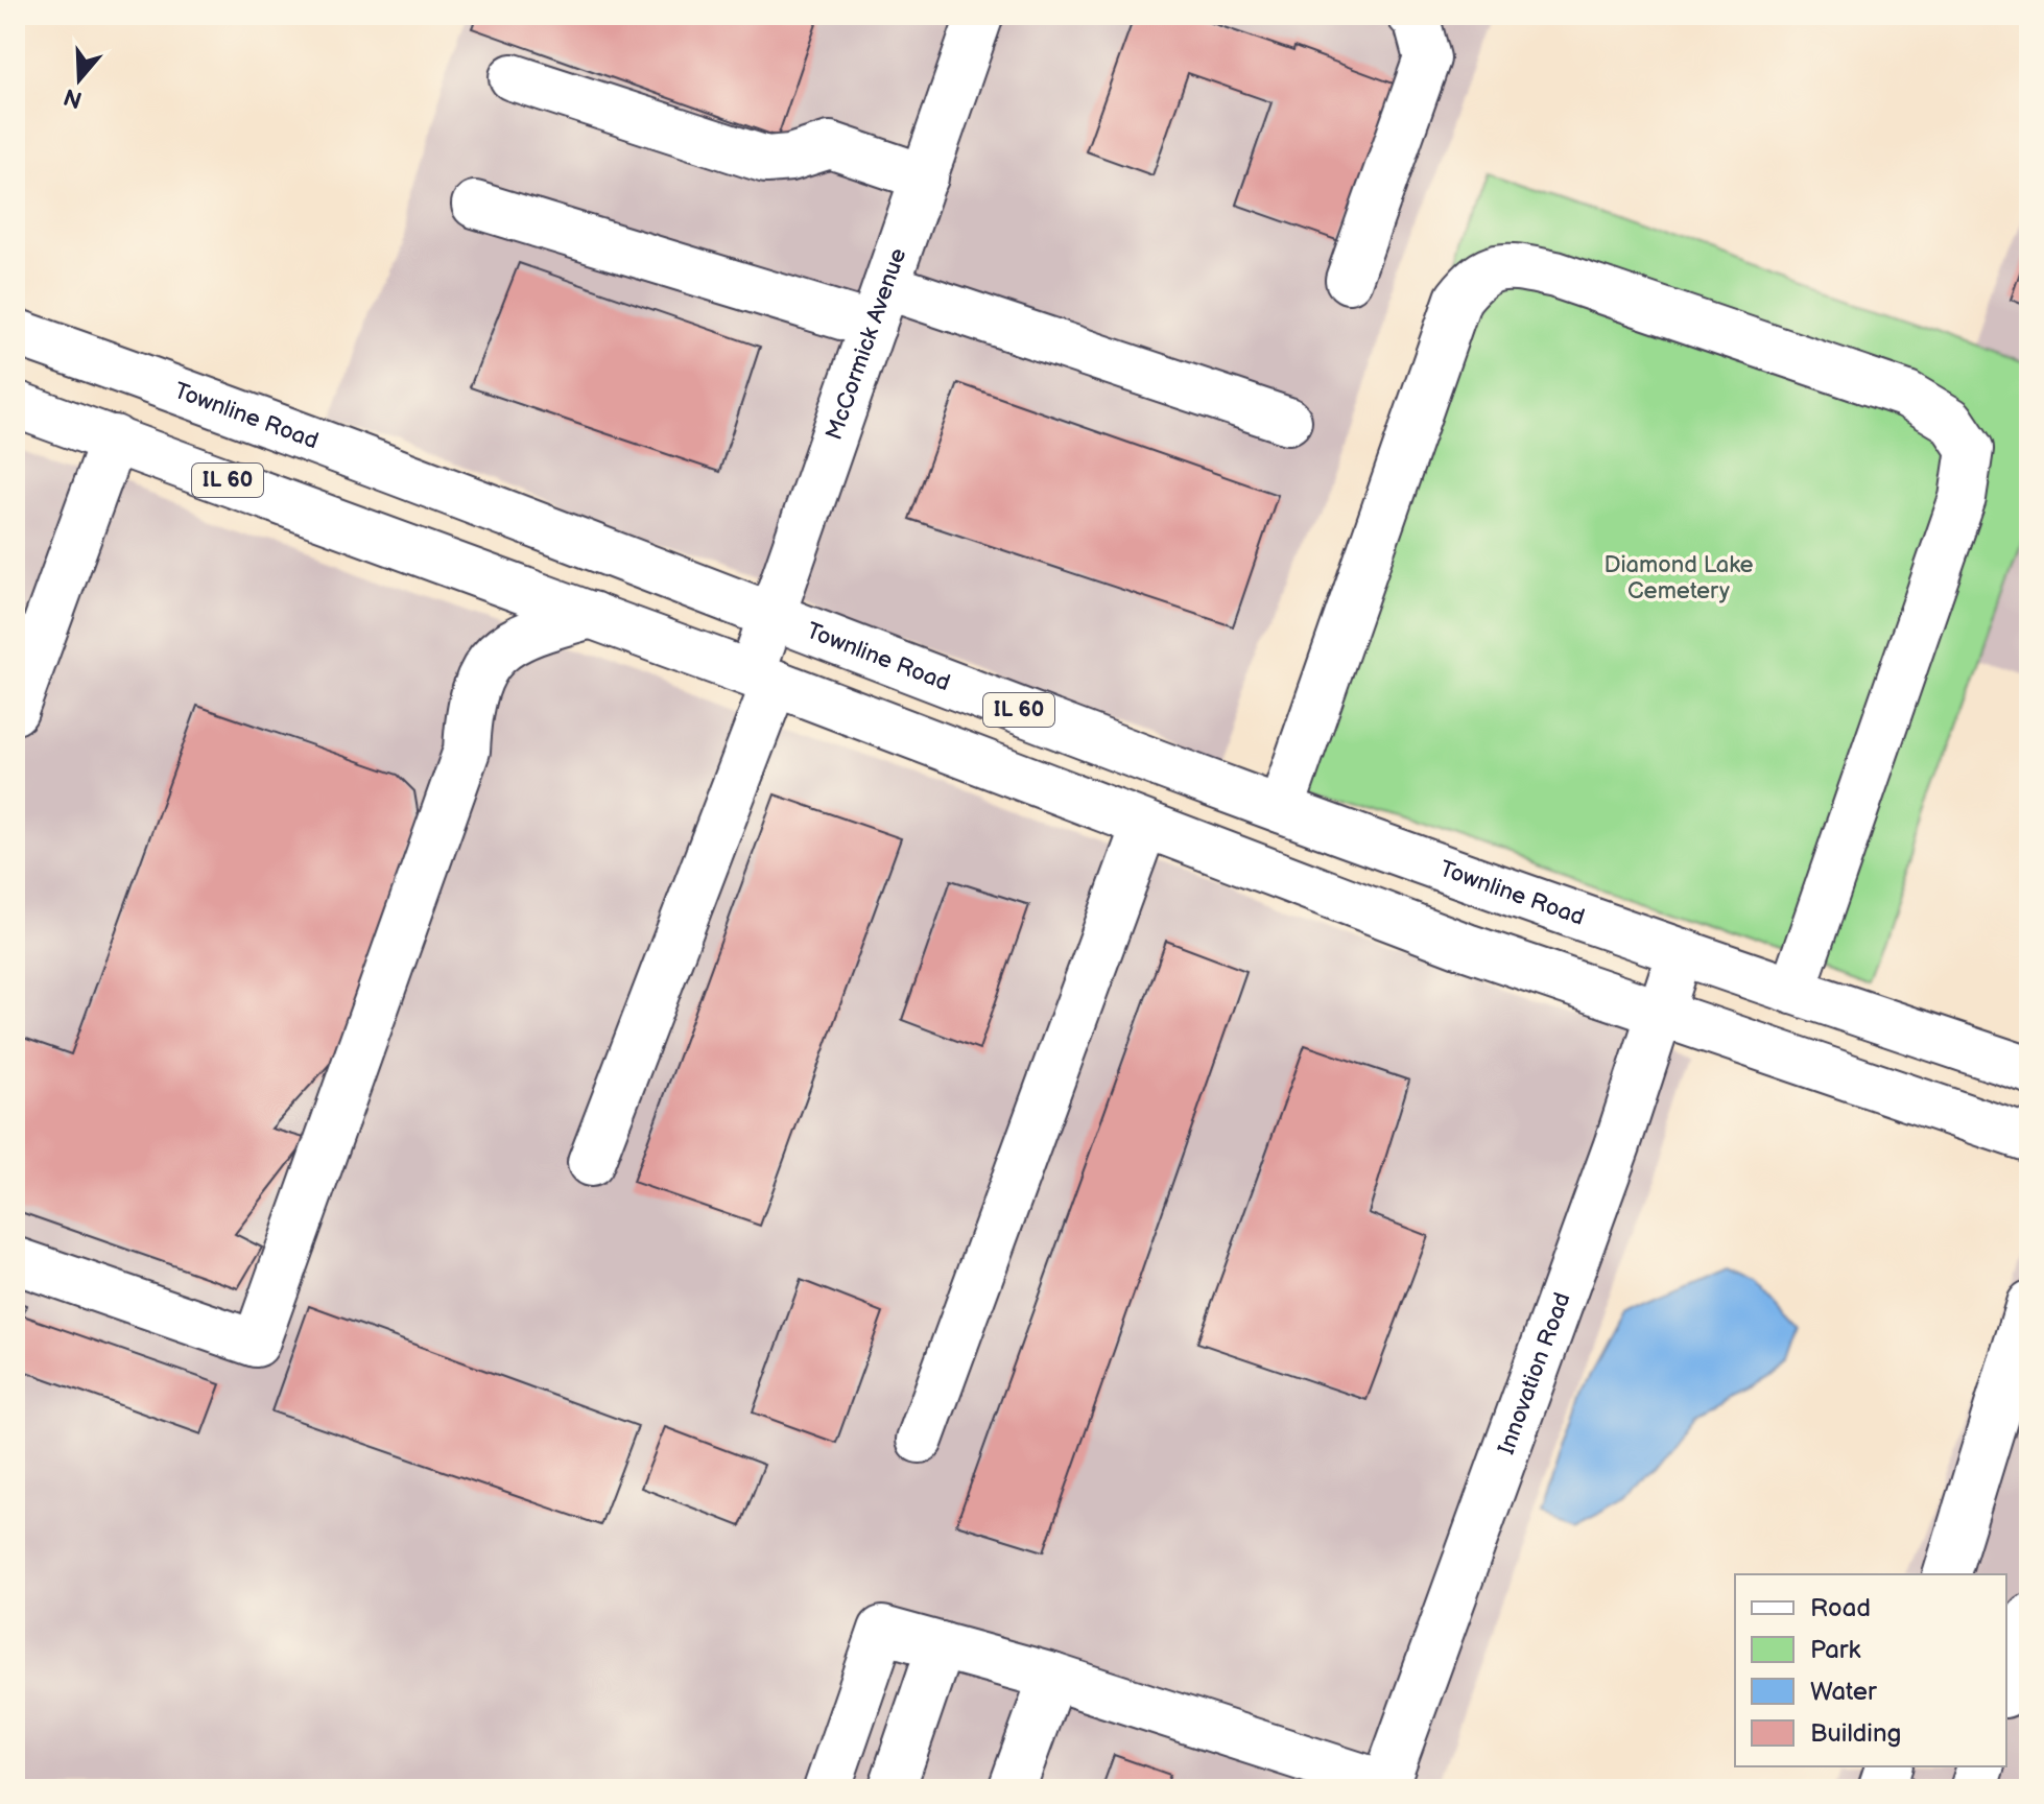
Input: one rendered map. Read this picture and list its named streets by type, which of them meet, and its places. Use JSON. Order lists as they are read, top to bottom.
{
  "streets": {
    "main road": [
      "McCormick Avenue",
      "Townline Road",
      "IL 60",
      "Innovation Road"
    ]
  },
  "crossings": [
    ["McCormick Avenue", "Townline Road"],
    ["McCormick Avenue", "IL 60"],
    ["Townline Road", "Innovation Road"],
    ["IL 60", "Innovation Road"]
  ],
  "parks": ["Diamond Lake Cemetery"],
  "legend": [
    "Road",
    "Park",
    "Water",
    "Building"
  ],
  "north": "bottom"
}
